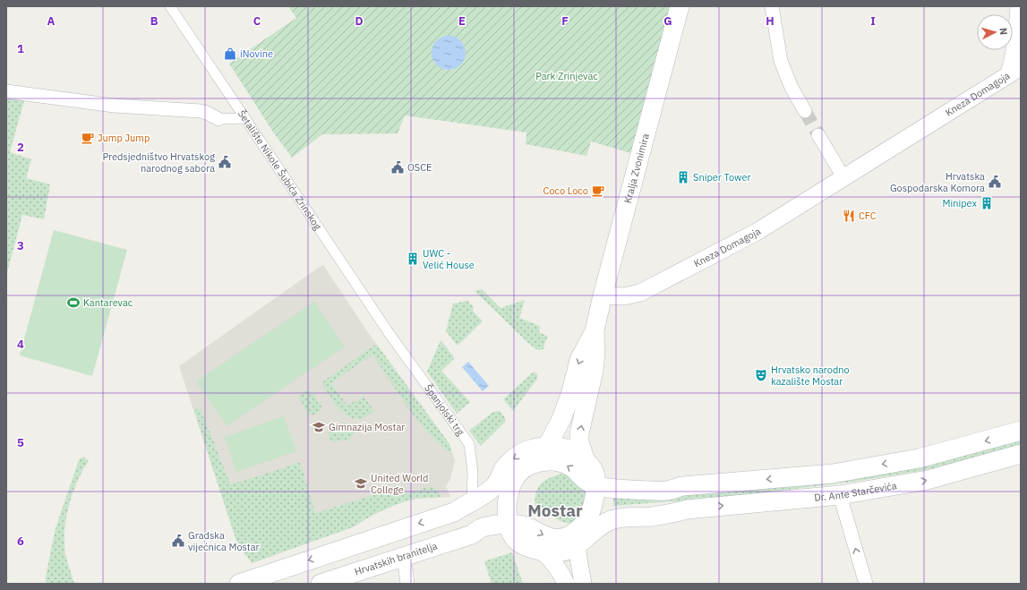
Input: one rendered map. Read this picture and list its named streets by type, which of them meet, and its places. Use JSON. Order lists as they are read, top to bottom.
{
  "streets": {
    "main road": ["Kralja Zvonimira", "Dr. Ante Starčevića", "Hrvatskih branitelja"],
    "street": ["Kneza Domagoja", "Šetalište Nikole Šubića Zrinskog", "Španjolski trg"]
  },
  "crossings": [
    ["Kneza Domagoja", "Kralja Zvonimira"],
    ["Šetalište Nikole Šubića Zrinskog", "Španjolski trg"],
    ["Dr. Ante Starčevića", "Hrvatskih branitelja"]
  ],
  "districts": ["Mostar"],
  "parks": ["Park Zrinjevac"],
  "places": {
    "shop": ["iNovine"],
    "cafe": ["Jump Jump", "Coco Loco"],
    "public building": [
      "Predsjedništvo Hrvatskog narodnog sabora",
      "OSCE",
      "Hrvatska Gospodarska Komora",
      "Gradska vijećnica Mostar"
    ],
    "building": ["Sniper Tower", "Minipex", "UWC - Velić House"],
    "restaurant": ["CFC"],
    "sports": ["Kantarevac"],
    "theatre": ["Hrvatsko narodno kazalište Mostar"],
    "school or university": ["Gimnazija Mostar", "United World College"]
  },
  "north": "right",
  "grid": {
    "columns": [
      "A",
      "B",
      "C",
      "D",
      "E",
      "F",
      "G",
      "H",
      "I"
    ],
    "rows": [
      "1",
      "2",
      "3",
      "4",
      "5",
      "6"
    ]
  }
}
